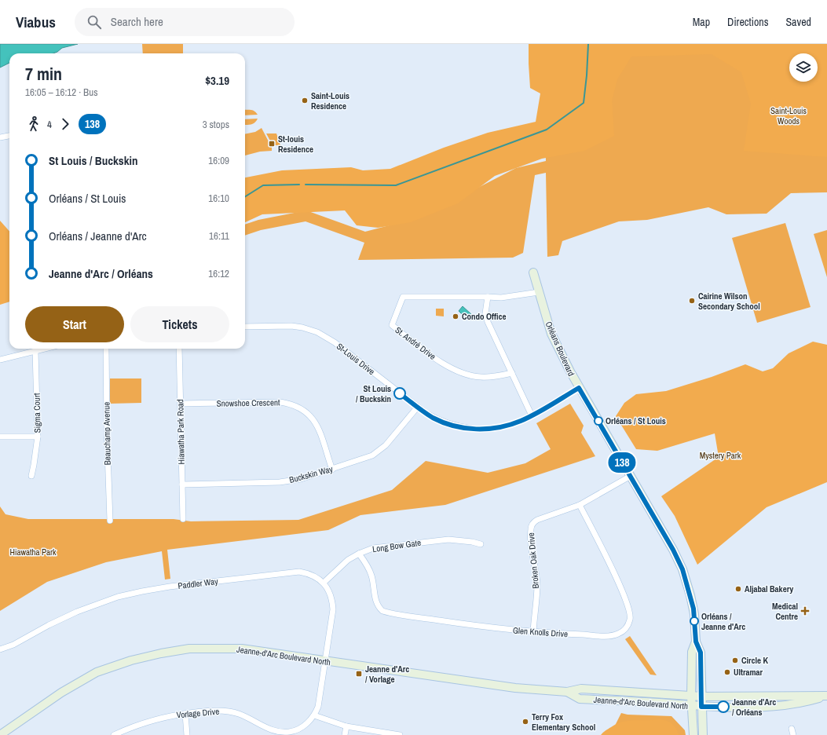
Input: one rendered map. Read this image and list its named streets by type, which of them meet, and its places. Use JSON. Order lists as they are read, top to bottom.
{
  "streets": {
    "main road": ["Orléans Boulevard", "Jeanne-d'Arc Boulevard North"],
    "street": [
      "St. André Drive",
      "St-Louis Drive",
      "Snowshoe Crescent",
      "Sigma Court",
      "Hiawatha Park Road",
      "Beauchamp Avenue",
      "Buckskin Way",
      "Long Bow Gate",
      "Broken Oak Drive",
      "Paddler Way",
      "Glen Knolls Drive",
      "Vorlage Drive"
    ]
  },
  "crossings": [
    ["St. André Drive", "Orléans Boulevard"],
    ["Orléans Boulevard", "St-Louis Drive"],
    ["Orléans Boulevard", "Broken Oak Drive"],
    ["Orléans Boulevard", "Jeanne-d'Arc Boulevard North"],
    ["St-Louis Drive", "Buckskin Way"],
    ["Snowshoe Crescent", "Hiawatha Park Road"],
    ["Snowshoe Crescent", "Buckskin Way"],
    ["Hiawatha Park Road", "Buckskin Way"],
    ["Long Bow Gate", "Paddler Way"],
    ["Long Bow Gate", "Glen Knolls Drive"],
    ["Broken Oak Drive", "Glen Knolls Drive"],
    ["Paddler Way", "Jeanne-d'Arc Boulevard North"],
    ["Paddler Way", "Vorlage Drive"],
    ["Jeanne-d'Arc Boulevard North", "Vorlage Drive"]
  ],
  "parks": ["Saint-Louis Woods", "Mystery Park", "Hiawatha Park"],
  "places": {
    "other": [
      "Saint-Louis Residence",
      "Cairine Wilson Secondary School",
      "Condo Office",
      "St Louis / Buckskin",
      "Orléans / St Louis",
      "Aljabal Bakery",
      "Orléans / Jeanne d'Arc",
      "Circle K",
      "Ultramar",
      "Jeanne d'Arc / Orléans",
      "Terry Fox Elementary School"
    ],
    "transit": ["St-louis Residence", "Jeanne d'Arc / Vorlage"],
    "health": ["Medical Centre"]
  },
  "lines": ["bus line 138"],
  "page": {
    "header": "Viabus",
    "search": "Search here",
    "nav": ["Map", "Directions", "Saved"],
    "on_map": "138",
    "heading": ["7 min", "16:05 – 16:12 · Bus", "$3.19"],
    "legs": ["4", "138", "3 stops"],
    "list": [
      {
        "name": "St Louis / Buckskin",
        "value": "16:09"
      },
      {
        "name": "Orléans / St Louis",
        "value": "16:10"
      },
      {
        "name": "Orléans / Jeanne d'Arc",
        "value": "16:11"
      },
      {
        "name": "Jeanne d'Arc / Orléans",
        "value": "16:12"
      }
    ],
    "buttons": ["Start", "Tickets"]
  }
}
